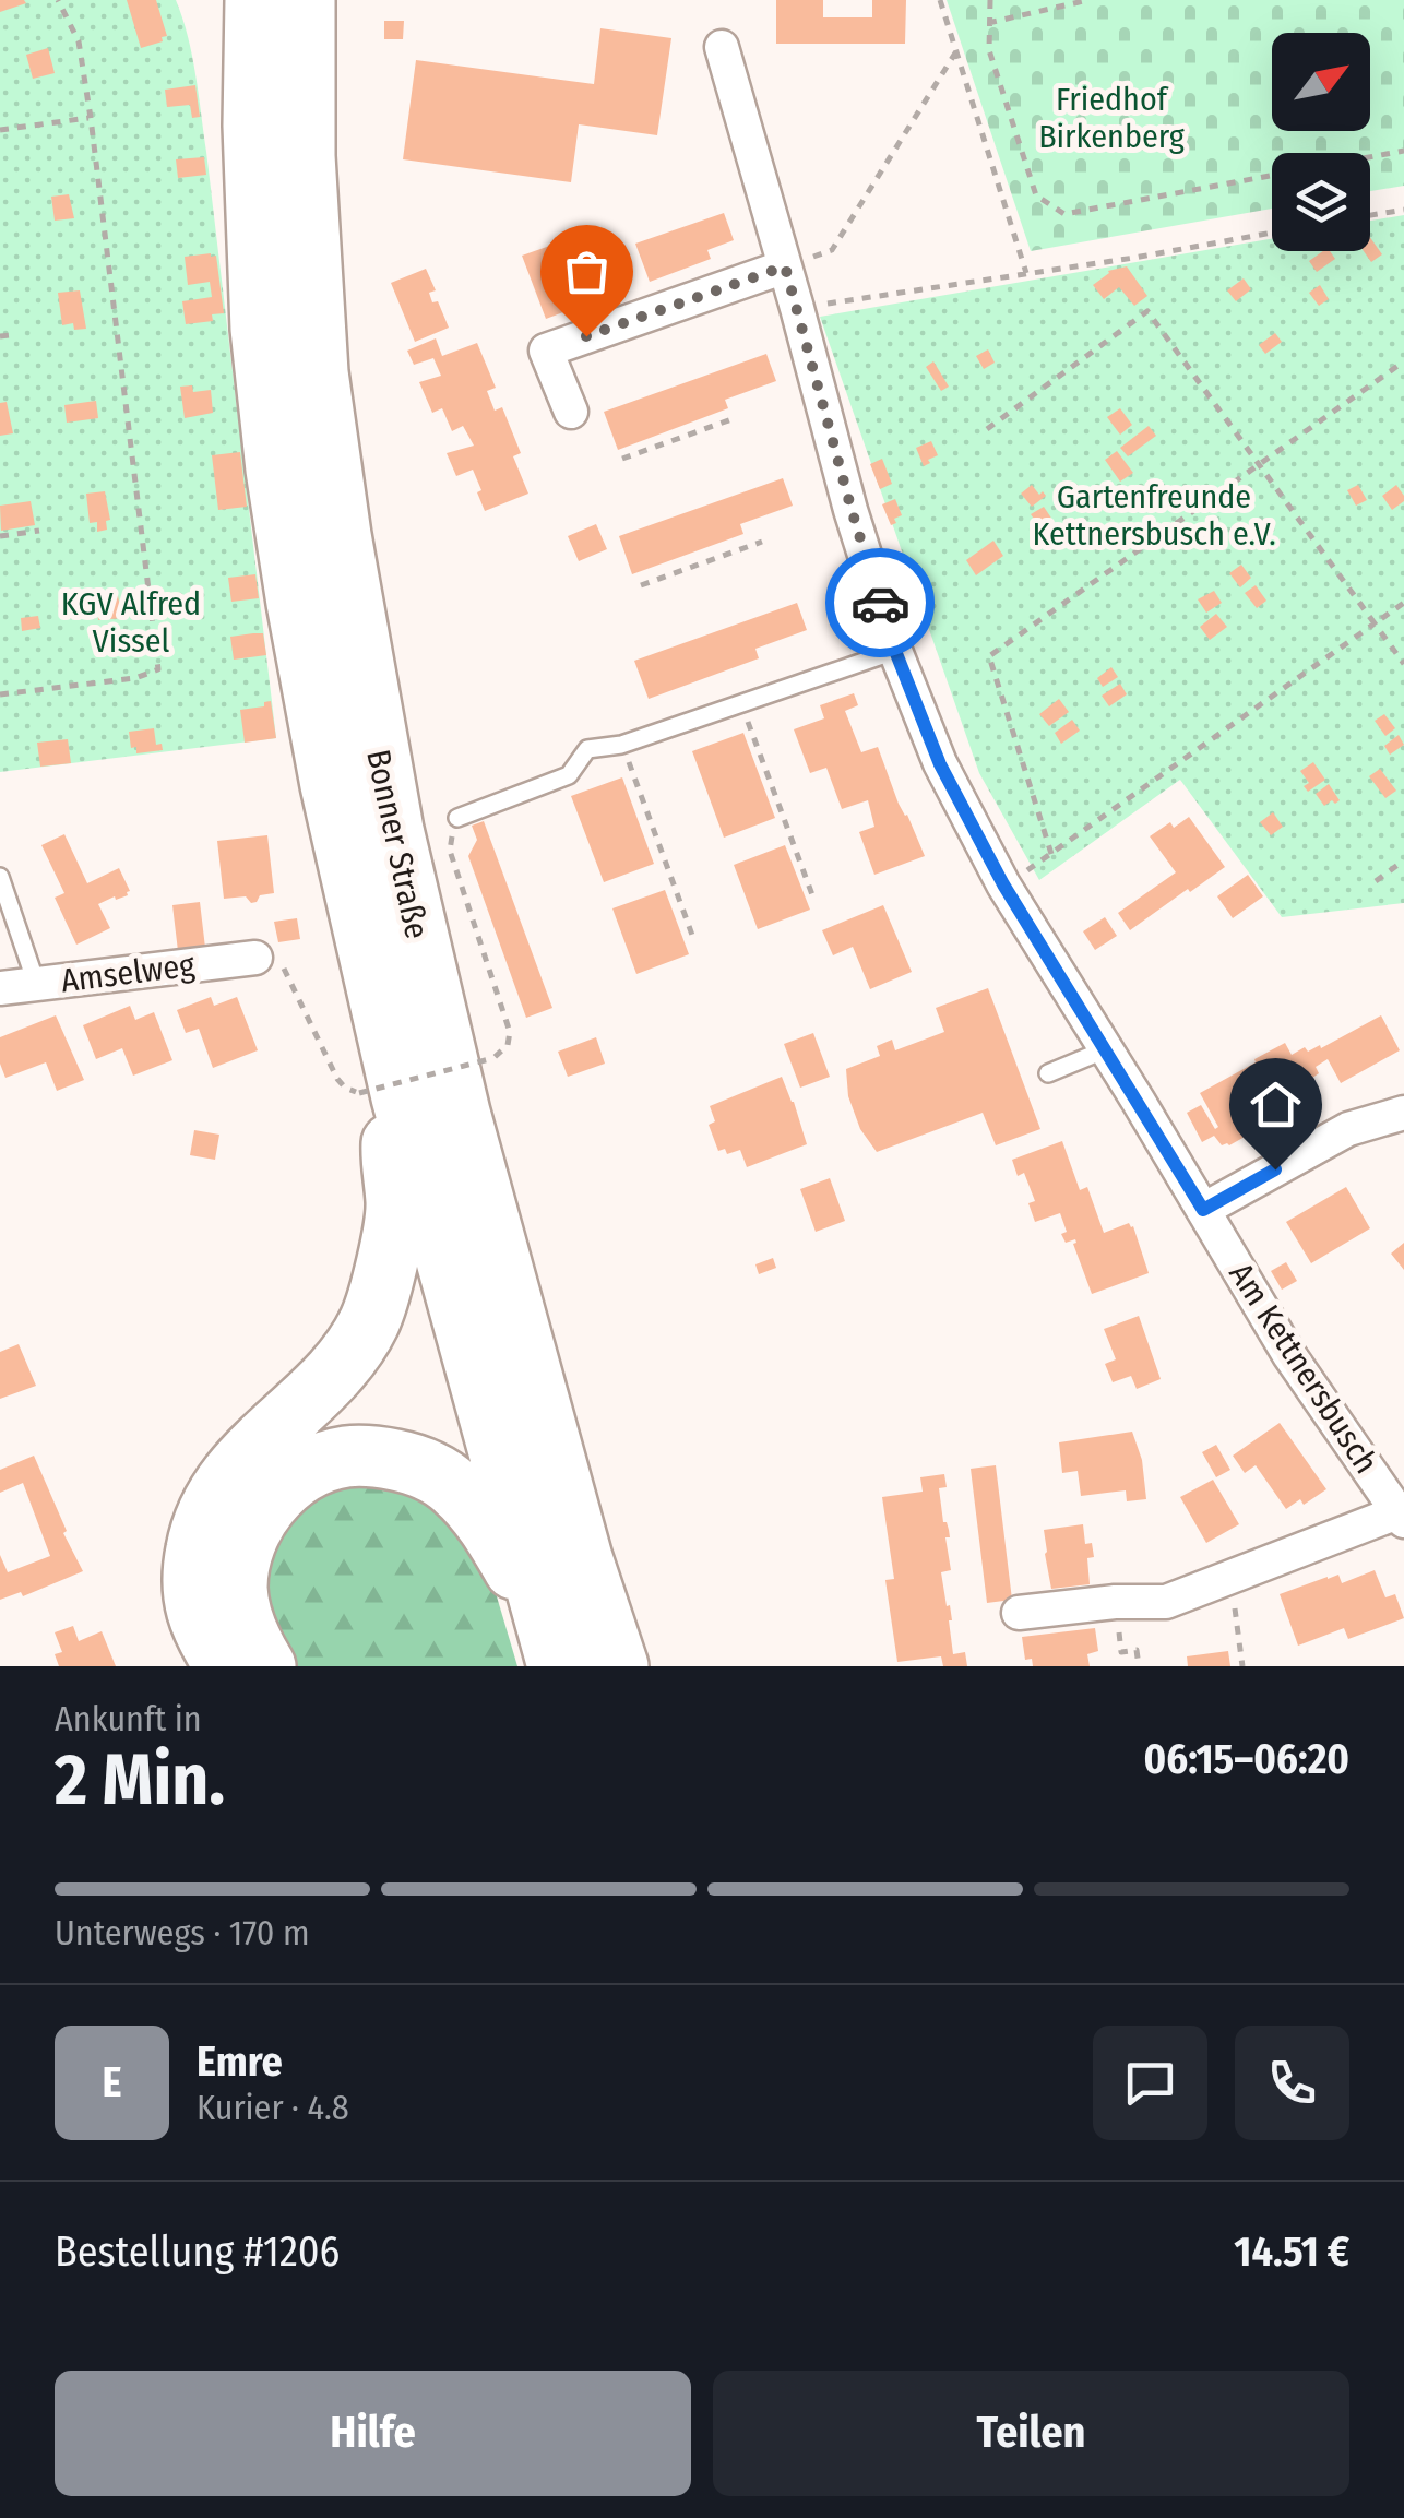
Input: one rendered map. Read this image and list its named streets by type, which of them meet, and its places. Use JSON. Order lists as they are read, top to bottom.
{
  "streets": {
    "highway": ["Bonner Straße"],
    "street": ["Amselweg", "Am Kettnersbusch"]
  },
  "parks": ["Friedhof Birkenberg", "Gartenfreunde Kettnersbusch e.V.", "KGV Alfred Vissel"],
  "north": "top right",
  "page": {
    "heading": ["2 Min.", "Ankunft in", "06:15–06:20"],
    "panel": [
      "Emre",
      "Kurier · 4.8",
      "Bestellung #1206",
      "14.51 €"
    ],
    "bar": "Unterwegs · 170 m",
    "round": "E",
    "buttons": ["Hilfe", "Teilen"]
  }
}
